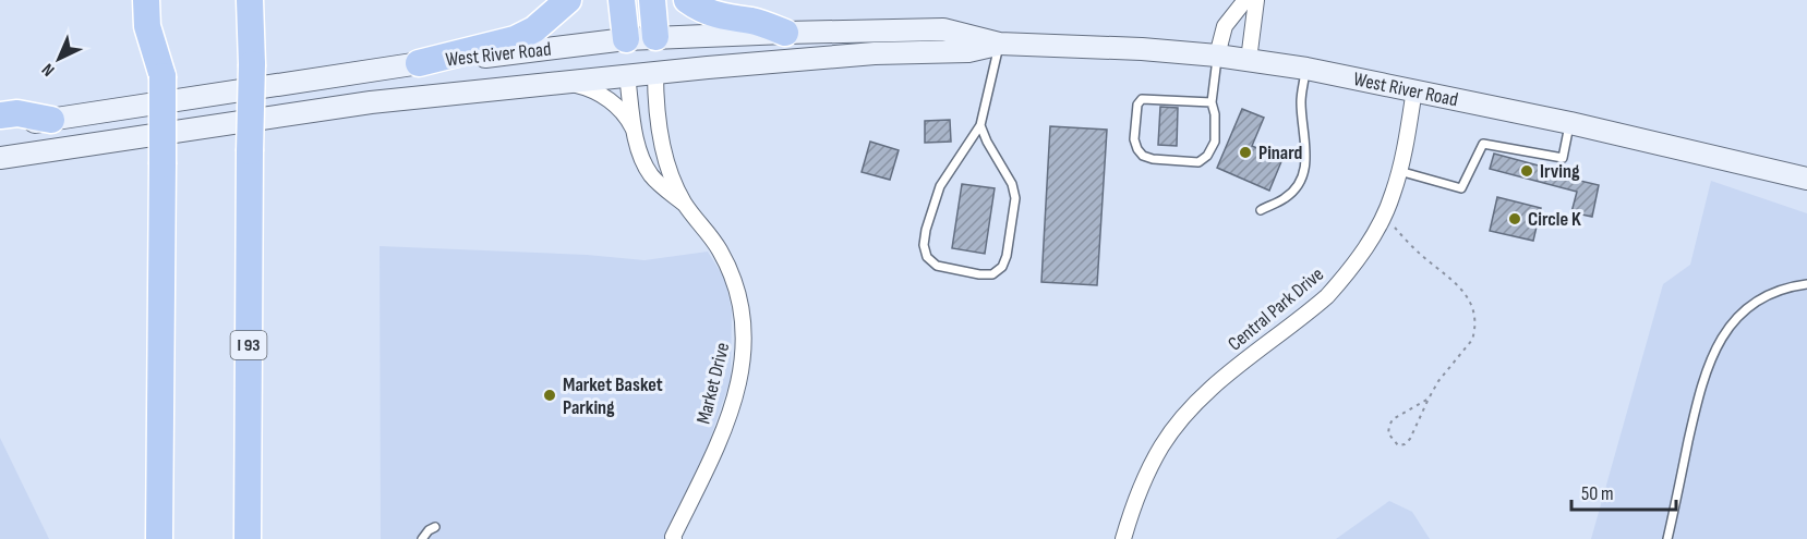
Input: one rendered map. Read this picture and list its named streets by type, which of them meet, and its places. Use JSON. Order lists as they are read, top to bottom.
{
  "streets": {
    "highway": ["I 93"],
    "main road": ["West River Road"],
    "street": ["Central Park Drive", "Market Drive"]
  },
  "crossings": [
    ["West River Road", "Central Park Drive"],
    ["West River Road", "Market Drive"]
  ],
  "places": [
    "Pinard",
    "Irving",
    "Circle K",
    "Market Basket Parking"
  ],
  "scale_bar": "50 m",
  "north": "bottom left"
}
